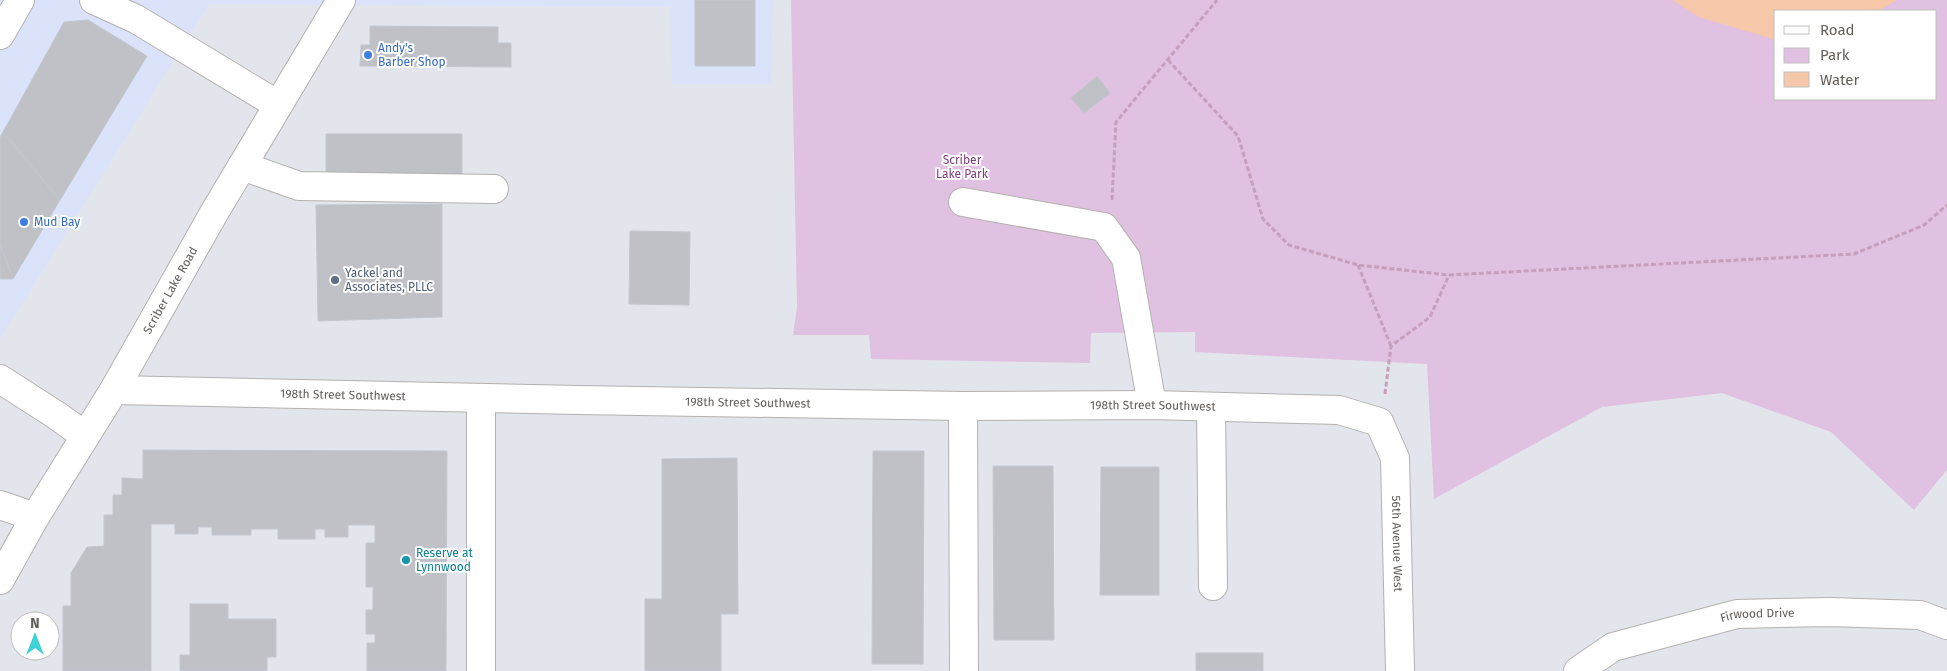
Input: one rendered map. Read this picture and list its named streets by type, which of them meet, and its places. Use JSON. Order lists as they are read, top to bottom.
{
  "streets": {
    "street": [
      "Scriber Lake Road",
      "198th Street Southwest",
      "56th Avenue West",
      "Firwood Drive"
    ]
  },
  "crossings": [
    ["Scriber Lake Road", "198th Street Southwest"],
    ["198th Street Southwest", "56th Avenue West"]
  ],
  "parks": ["Scriber Lake Park"],
  "places": [
    "Andy's Barber Shop",
    "Mud Bay",
    "Yackel and Associates, PLLC",
    "Reserve at Lynnwood"
  ],
  "legend": ["Road", "Park", "Water"],
  "north": "top"
}
